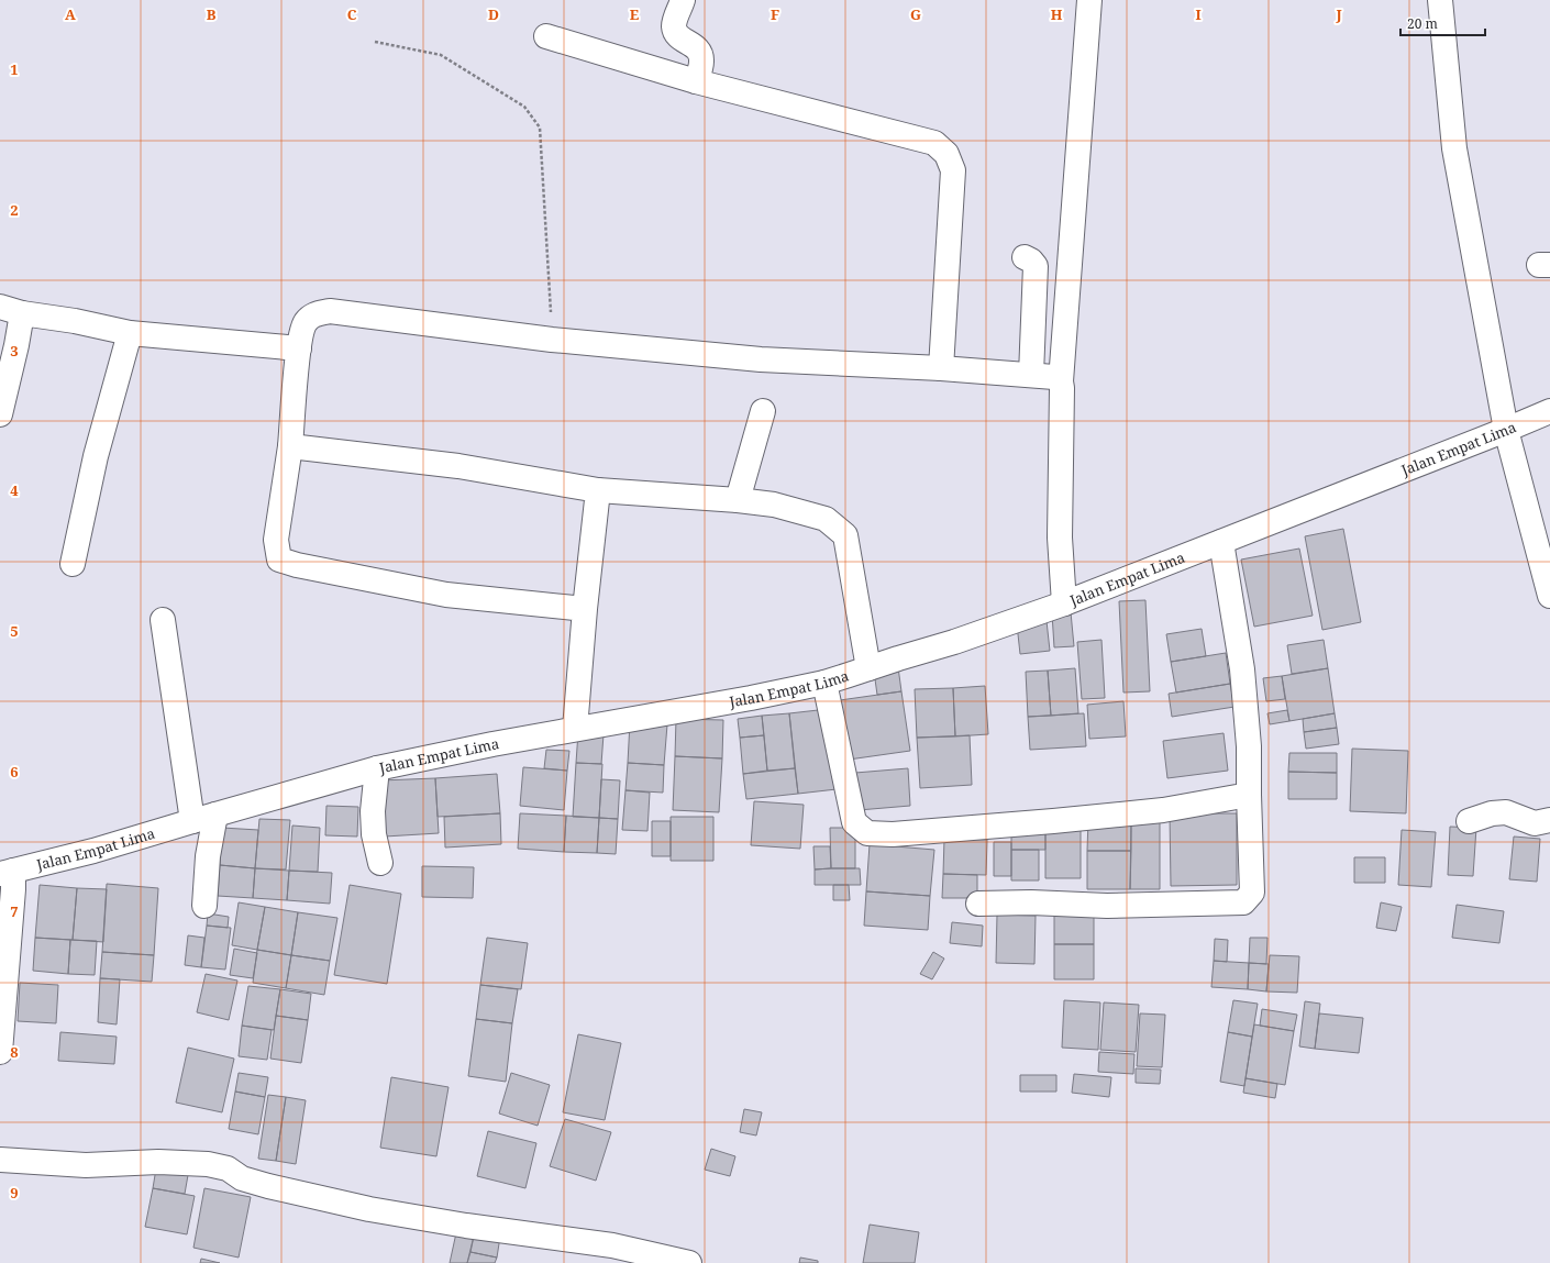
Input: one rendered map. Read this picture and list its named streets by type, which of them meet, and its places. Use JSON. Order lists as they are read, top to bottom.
{
  "streets": {
    "street": ["Jalan Empat Lima"]
  },
  "scale_bar": "20 m",
  "grid": {
    "columns": [
      "A",
      "B",
      "C",
      "D",
      "E",
      "F",
      "G",
      "H",
      "I",
      "J"
    ],
    "rows": [
      "1",
      "2",
      "3",
      "4",
      "5",
      "6",
      "7",
      "8",
      "9"
    ]
  }
}
